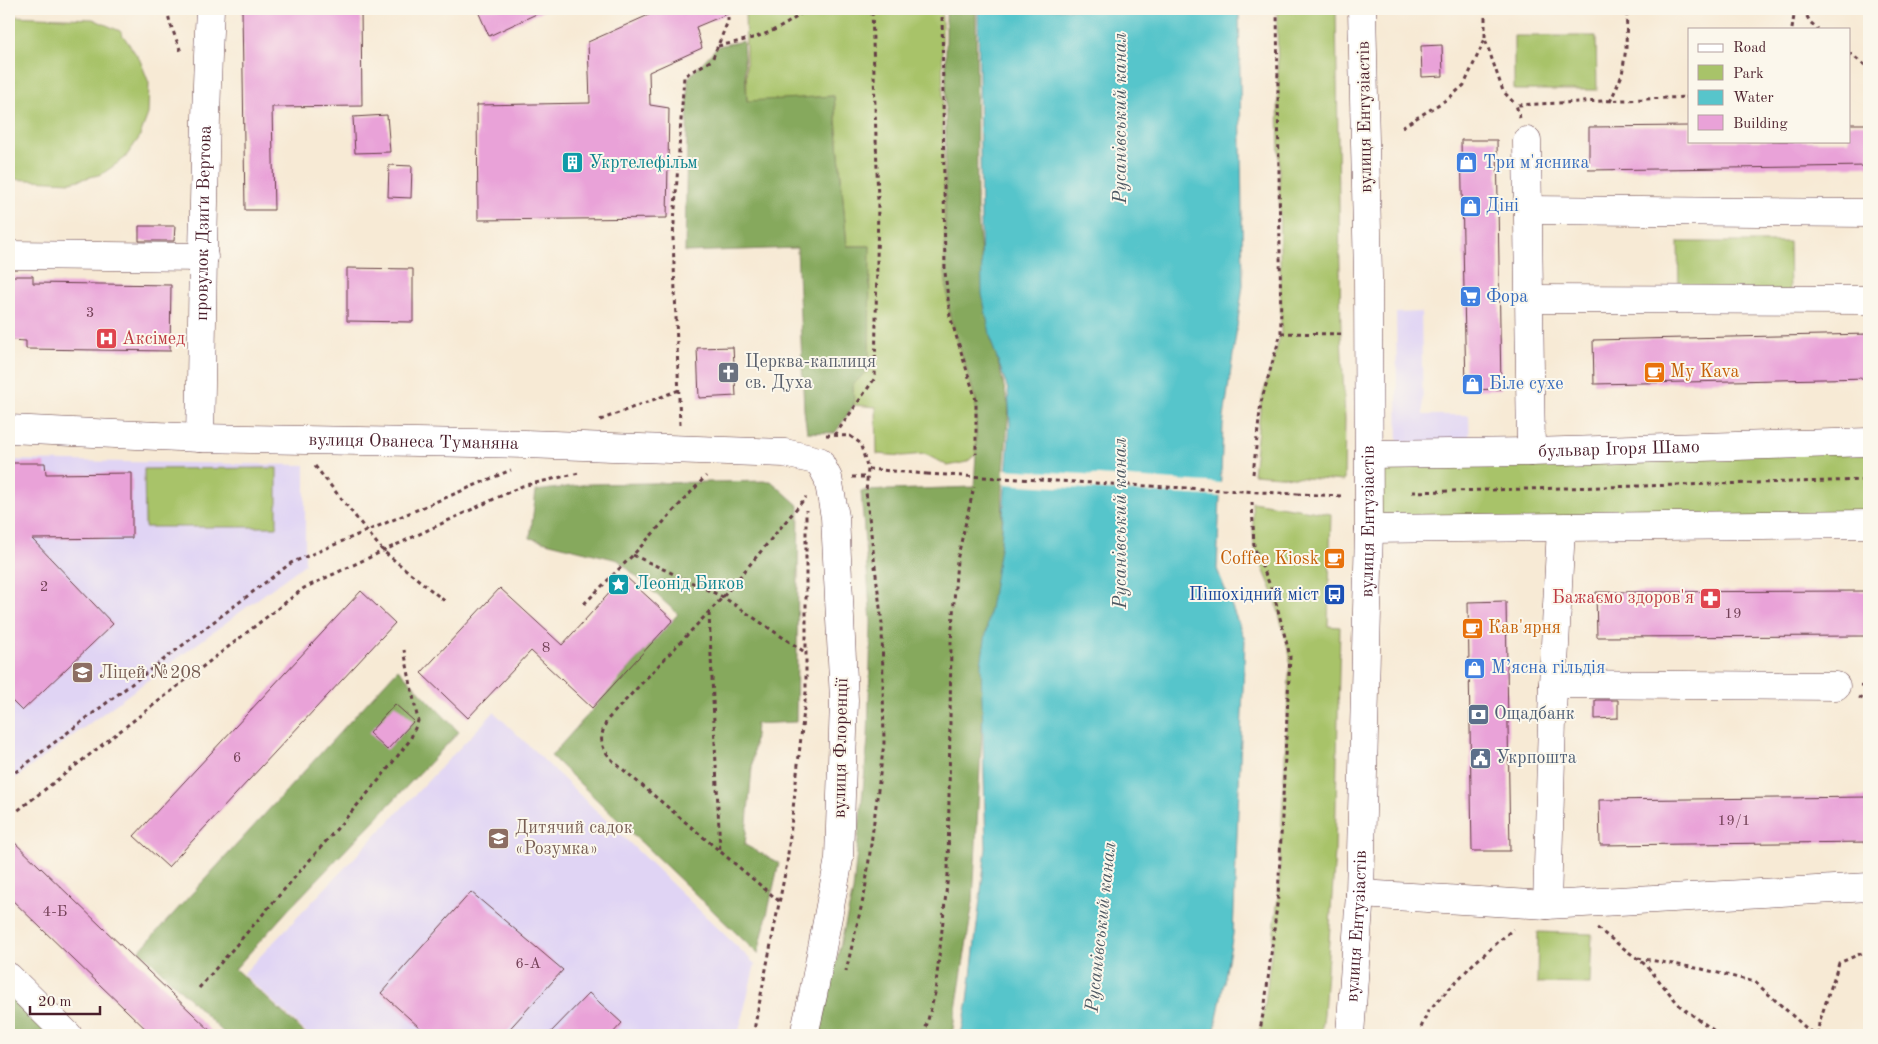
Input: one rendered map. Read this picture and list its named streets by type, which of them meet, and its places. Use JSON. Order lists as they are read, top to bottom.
{
  "streets": {
    "street": [
      "вулиця Ентузіастів",
      "провулок Дзиґи Вертова",
      "вулиця Ованеса Туманяна",
      "бульвар Ігоря Шамо",
      "вулиця Флоренції"
    ]
  },
  "crossings": [
    ["вулиця Ентузіастів", "бульвар Ігоря Шамо"],
    ["провулок Дзиґи Вертова", "вулиця Ованеса Туманяна"],
    ["вулиця Ованеса Туманяна", "вулиця Флоренції"]
  ],
  "water": ["Русанівський канал"],
  "places": {
    "building": ["Укртелефільм"],
    "shop": [
      "Три м'ясника",
      "Діні",
      "Біле сухе",
      "М’ясна гільдія"
    ],
    "supermarket": ["Фора"],
    "hospital": ["Аксімед"],
    "church": ["Церква-каплиця св. Духа"],
    "cafe": ["My Kava", "Coffee Kiosk", "Кав'ярня"],
    "place": ["Леонід Биков"],
    "bus stop": ["Пішохідний міст"],
    "pharmacy": ["Бажаємо здоров'я"],
    "school or university": ["Ліцей №208", "Дитячий садок «Розумка»"],
    "bank": ["Ощадбанк"],
    "public building": ["Укрпошта"]
  },
  "house_numbers": [
    "3",
    "2",
    "19",
    "8",
    "6",
    "19/1",
    "4-Б",
    "6-А"
  ],
  "legend": [
    "Road",
    "Park",
    "Water",
    "Building"
  ],
  "scale_bar": "20 m"
}
